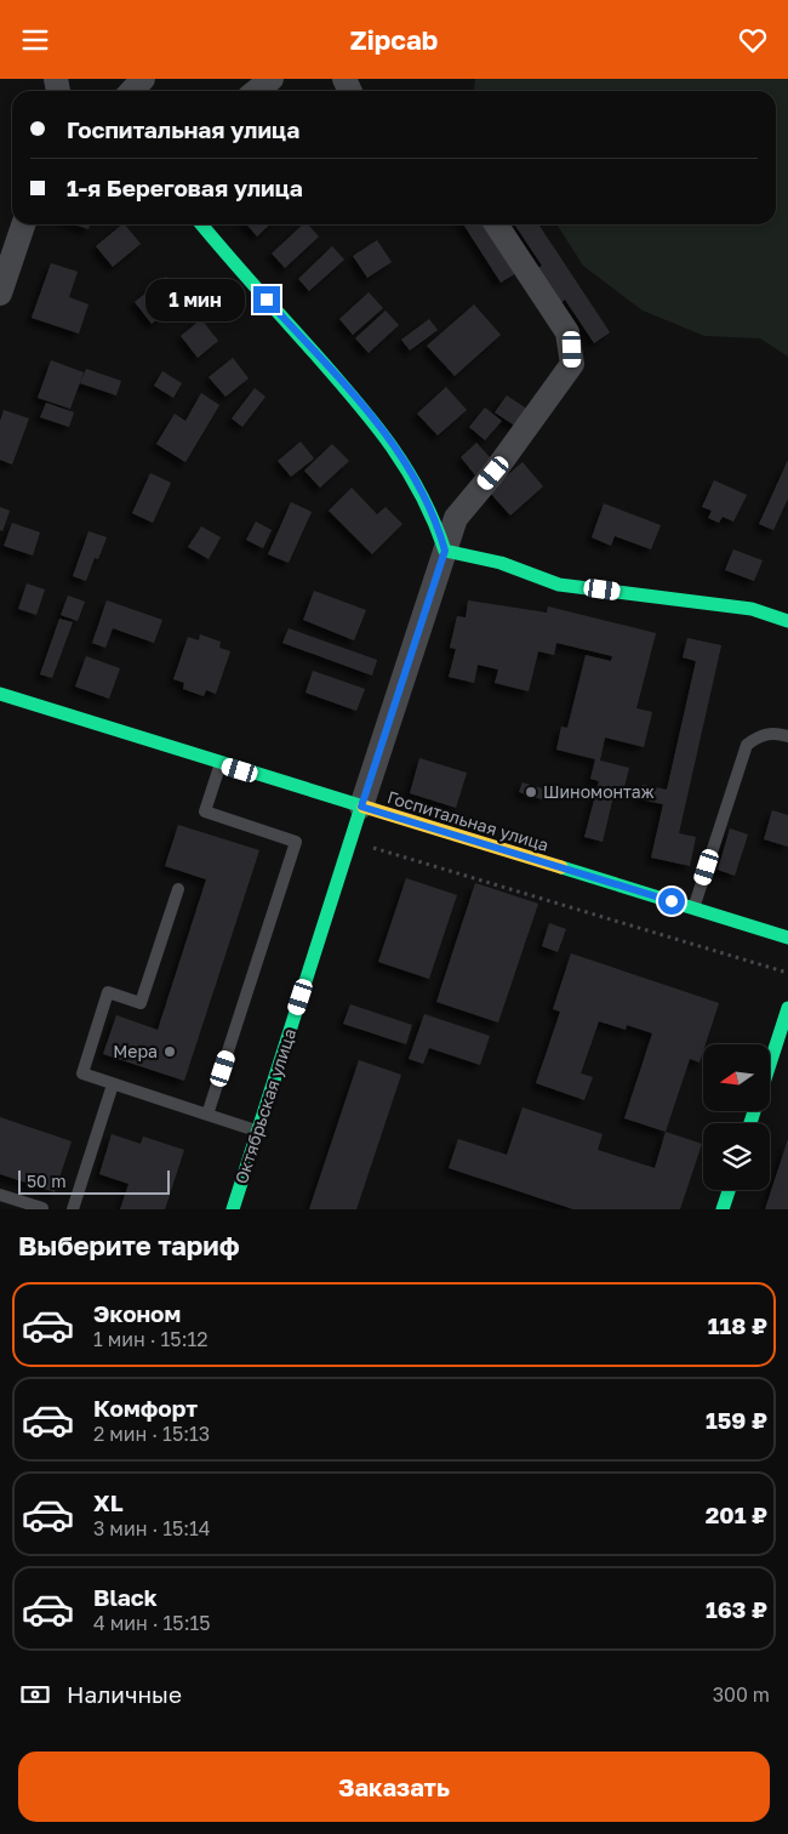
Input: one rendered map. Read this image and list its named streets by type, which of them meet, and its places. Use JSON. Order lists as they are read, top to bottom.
{
  "streets": {
    "main road": ["Госпитальная улица", "Октябрьская улица"]
  },
  "crossings": [
    ["Госпитальная улица", "Октябрьская улица"]
  ],
  "places": ["Шиномонтаж", "Мера"],
  "scale_bar": "50 m",
  "north": "left",
  "page": {
    "header": "Zipcab",
    "banner": ["Госпитальная улица", "1-я Береговая улица"],
    "bubble": "1 мин",
    "scale": "50 m",
    "heading": "Выберите тариф",
    "list": [
      {
        "name": "Эконом",
        "note": "1 мин · 15:12",
        "value": "118 ₽"
      },
      {
        "name": "Комфорт",
        "note": "2 мин · 15:13",
        "value": "159 ₽"
      },
      {
        "name": "XL",
        "note": "3 мин · 15:14",
        "value": "201 ₽"
      },
      {
        "name": "Black",
        "note": "4 мин · 15:15",
        "value": "163 ₽"
      }
    ],
    "pay": ["Наличные", "300 m"],
    "buttons": "Заказать"
  }
}
